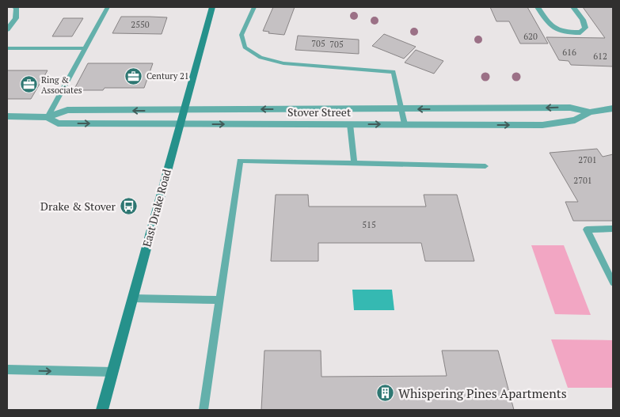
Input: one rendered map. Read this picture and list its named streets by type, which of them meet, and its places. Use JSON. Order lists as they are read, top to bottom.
{
  "streets": {
    "main road": ["East Drake Road"],
    "street": ["Stover Street"]
  },
  "crossings": [
    ["Stover Street", "East Drake Road"]
  ],
  "places": {
    "office": ["Century 21", "Ring & Associates"],
    "bus stop": ["Drake & Stover"],
    "building": ["Whispering Pines Apartments"]
  },
  "house_numbers": [
    "2550",
    "620",
    "705",
    "705",
    "616",
    "612",
    "2701",
    "2701",
    "515"
  ]
}
